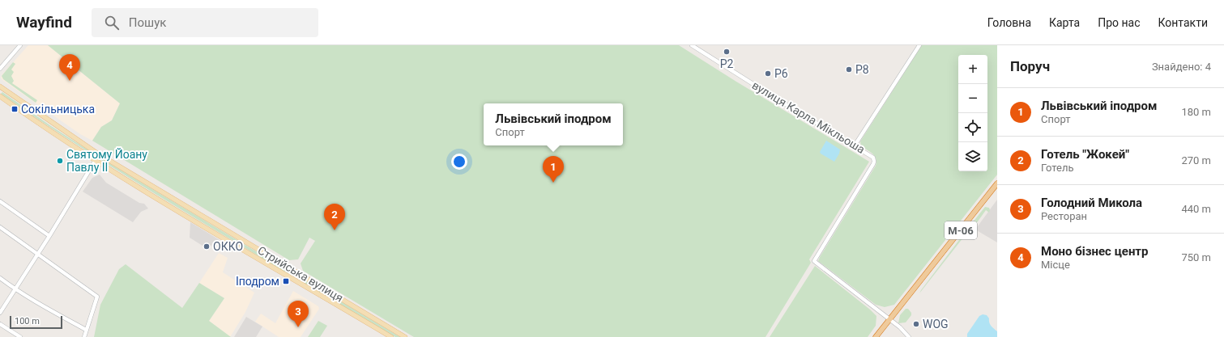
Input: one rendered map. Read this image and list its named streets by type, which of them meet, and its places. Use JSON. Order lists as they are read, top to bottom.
{
  "streets": {
    "highway": ["М-06"],
    "main road": ["Стрийська вулиця"],
    "street": ["вулиця Карла Мікльоша"]
  },
  "crossings": [
    ["вулиця Карла Мікльоша", "М-06"]
  ],
  "places": {
    "other": [
      "P2",
      "P8",
      "P6",
      "Святому Йоану Павлу ІІ",
      "ОККО",
      "WOG"
    ],
    "transit": ["Сокільницька", "Іподром"]
  },
  "scale_bar": "100 m",
  "page": {
    "header": "Wayfind",
    "search": "Пошук",
    "nav": [
      "Головна",
      "Карта",
      "Про нас",
      "Контакти"
    ],
    "heading": ["Поруч", "Знайдено: 4"],
    "pins": [
      "4",
      "1",
      "2",
      "3"
    ],
    "map_buttons": ["+", "−"],
    "list": [
      {
        "mark": "1",
        "name": "Львівський іподром",
        "note": "Спорт",
        "value": "180 m"
      },
      {
        "mark": "2",
        "name": "Готель \"Жокей\"",
        "note": "Готель",
        "value": "270 m"
      },
      {
        "mark": "3",
        "name": "Голодний Микола",
        "note": "Ресторан",
        "value": "440 m"
      },
      {
        "mark": "4",
        "name": "Моно бізнес центр",
        "note": "Місце",
        "value": "750 m"
      }
    ],
    "popup": ["Львівський іподром", "Спорт"],
    "scale": "100 m"
  }
}
